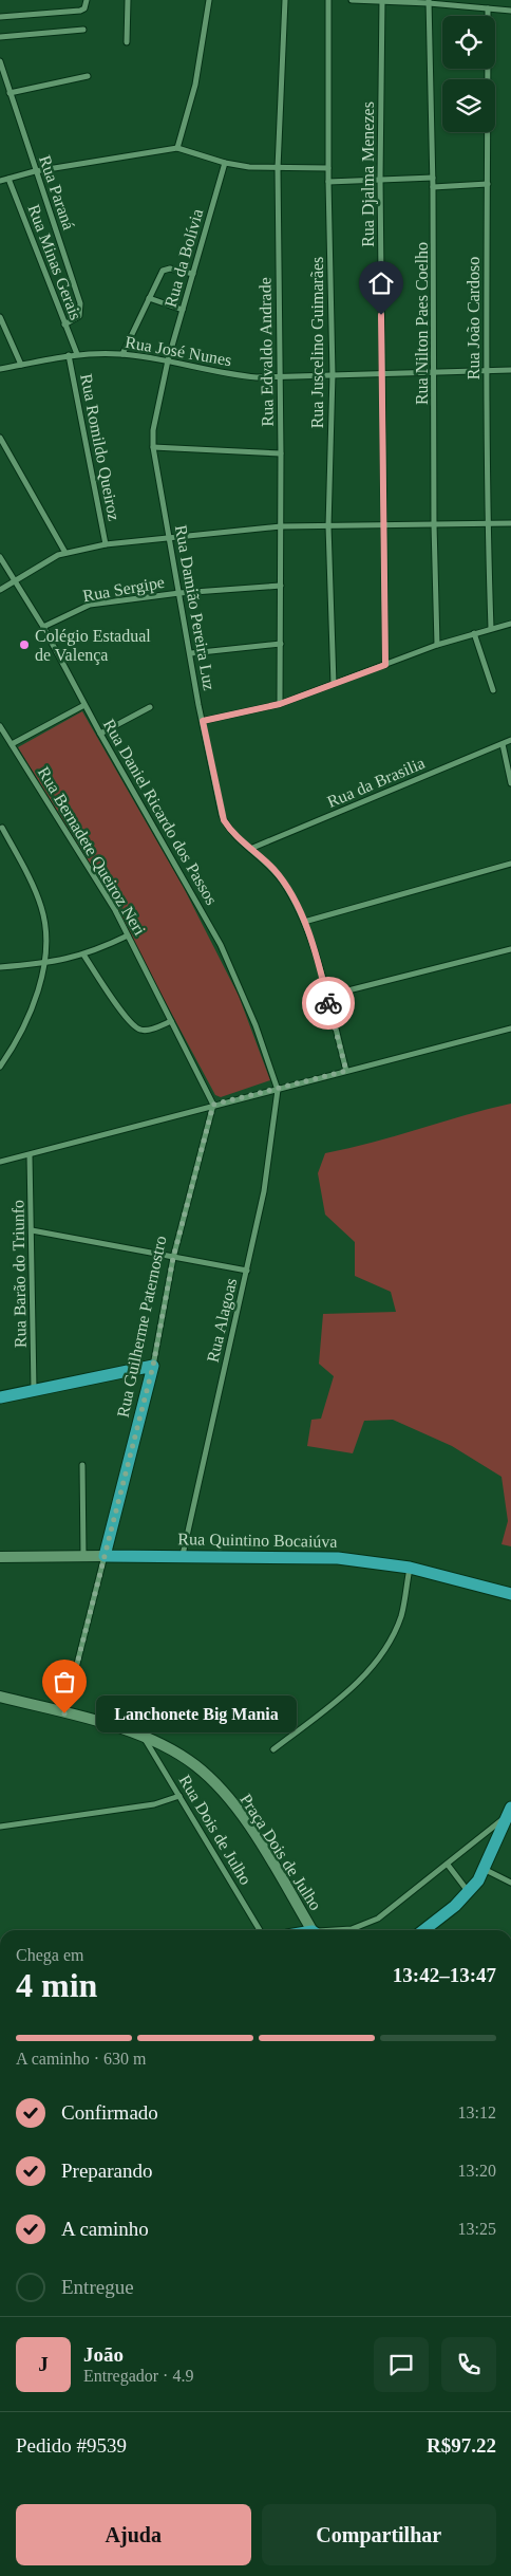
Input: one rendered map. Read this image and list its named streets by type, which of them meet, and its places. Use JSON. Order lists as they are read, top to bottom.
{
  "streets": {
    "main road": ["Rua Guilherme Paternostro", "Rua Quintino Bocaiúva"],
    "street": [
      "Rua Djalma Menezes",
      "Rua Paraná",
      "Rua da Bolívia",
      "Rua Minas Gerais",
      "Rua João Cardoso",
      "Rua Nilton Paes Coelho",
      "Rua Juscelino Guimarães",
      "Rua José Nunes",
      "Rua Edvaldo Andrade",
      "Rua Romildo Queiroz",
      "Rua Sergipe",
      "Rua Damião Pereira Luz",
      "Rua da Brasilia",
      "Rua Daniel Ricardo dos Passos",
      "Rua Bernadete Queiroz Neri",
      "Rua Barão do Triunfo",
      "Rua Alagoas",
      "Rua Dois de Julho",
      "Praça Dois de Julho"
    ]
  },
  "crossings": [
    ["Rua Djalma Menezes", "Rua José Nunes"],
    ["Rua Paraná", "Rua Minas Gerais"],
    ["Rua da Bolívia", "Rua José Nunes"],
    ["Rua da Bolívia", "Rua Damião Pereira Luz"],
    ["Rua Minas Gerais", "Rua José Nunes"],
    ["Rua João Cardoso", "Rua José Nunes"],
    ["Rua Nilton Paes Coelho", "Rua José Nunes"],
    ["Rua Juscelino Guimarães", "Rua José Nunes"],
    ["Rua José Nunes", "Rua Edvaldo Andrade"],
    ["Rua José Nunes", "Rua Romildo Queiroz"],
    ["Rua José Nunes", "Rua Damião Pereira Luz"],
    ["Rua Edvaldo Andrade", "Rua Sergipe"],
    ["Rua Sergipe", "Rua Damião Pereira Luz"],
    ["Rua Sergipe", "Rua Daniel Ricardo dos Passos"],
    ["Rua Damião Pereira Luz", "Rua da Brasilia"],
    ["Rua Daniel Ricardo dos Passos", "Rua Alagoas"],
    ["Rua Bernadete Queiroz Neri", "Rua Guilherme Paternostro"],
    ["Rua Alagoas", "Rua Quintino Bocaiúva"],
    ["Rua Guilherme Paternostro", "Rua Quintino Bocaiúva"],
    ["Rua Dois de Julho", "Praça Dois de Julho"]
  ],
  "places": ["Colégio Estadual de Valença", "Lanchonete Big Mania"],
  "page": {
    "bubble": "Lanchonete Big Mania",
    "heading": ["4 min", "Chega em", "13:42–13:47"],
    "panel": [
      "João",
      "Entregador · 4.9",
      "Pedido #9539",
      "R$97.22"
    ],
    "bar": "A caminho · 630 m",
    "list": [
      ["Confirmado", "13:12"],
      ["Preparando", "13:20"],
      ["A caminho", "13:25"],
      "Entregue"
    ],
    "round": "J",
    "buttons": ["Ajuda", "Compartilhar"]
  }
}
